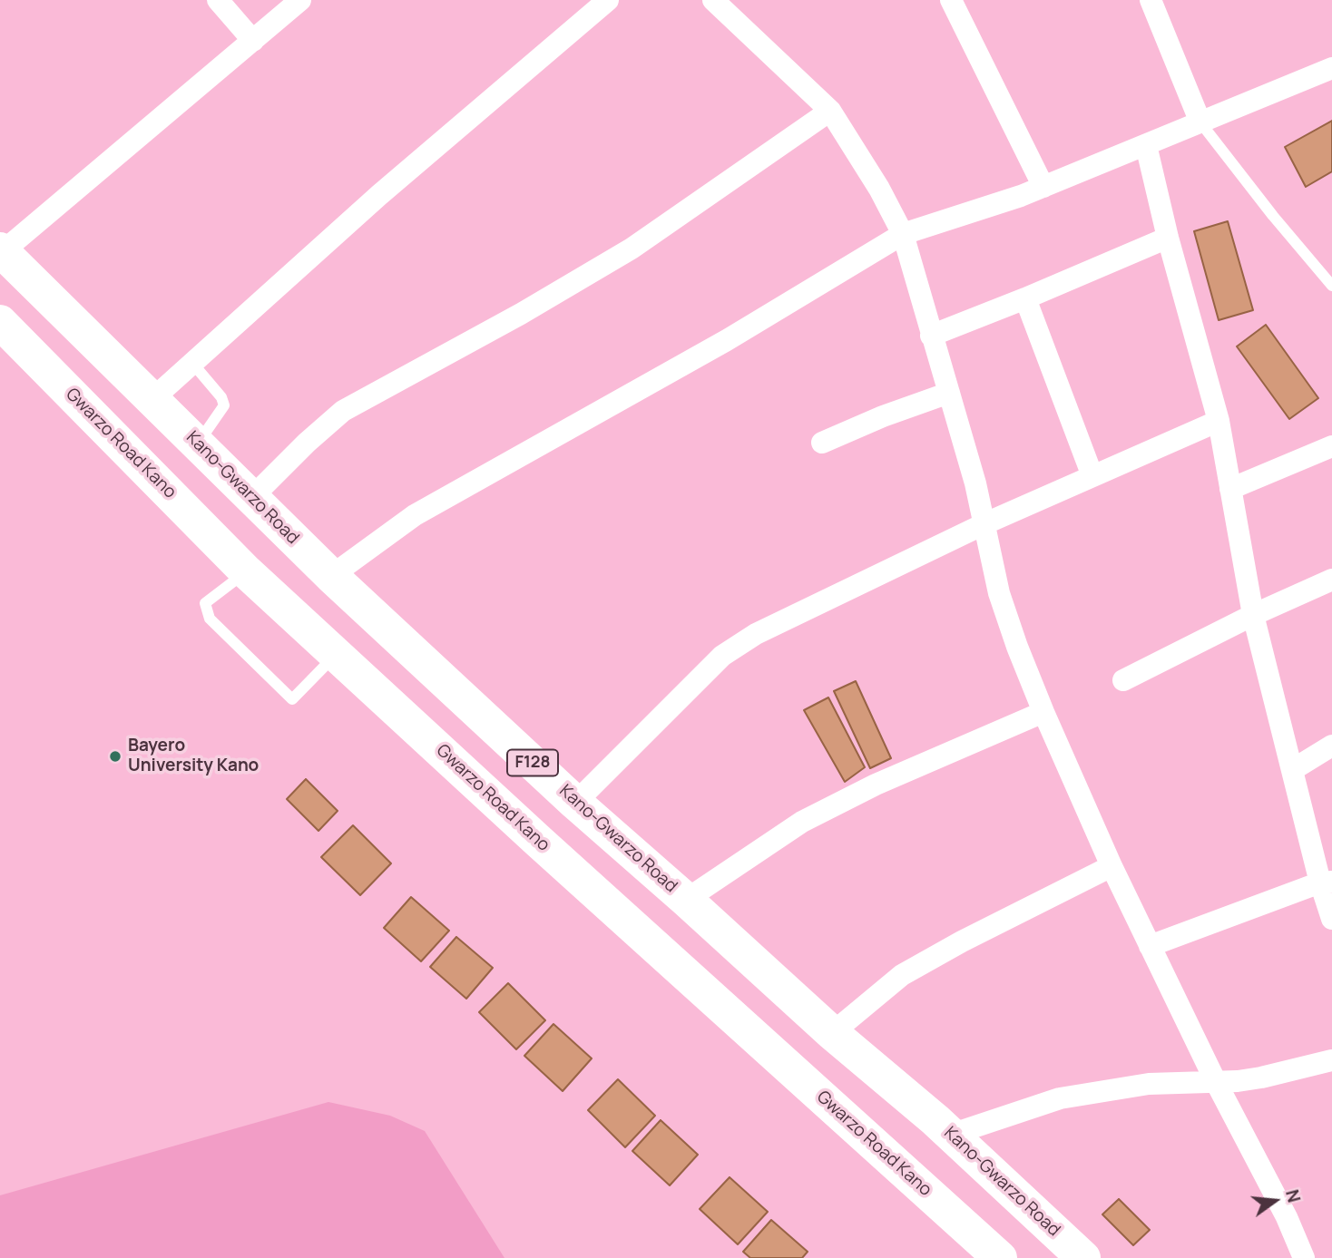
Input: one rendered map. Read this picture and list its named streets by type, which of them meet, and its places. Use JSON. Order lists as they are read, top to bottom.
{
  "streets": {
    "main road": ["Gwarzo Road Kano", "Kano-Gwarzo Road", "F128"]
  },
  "places": ["Bayero University Kano"],
  "north": "right"
}
